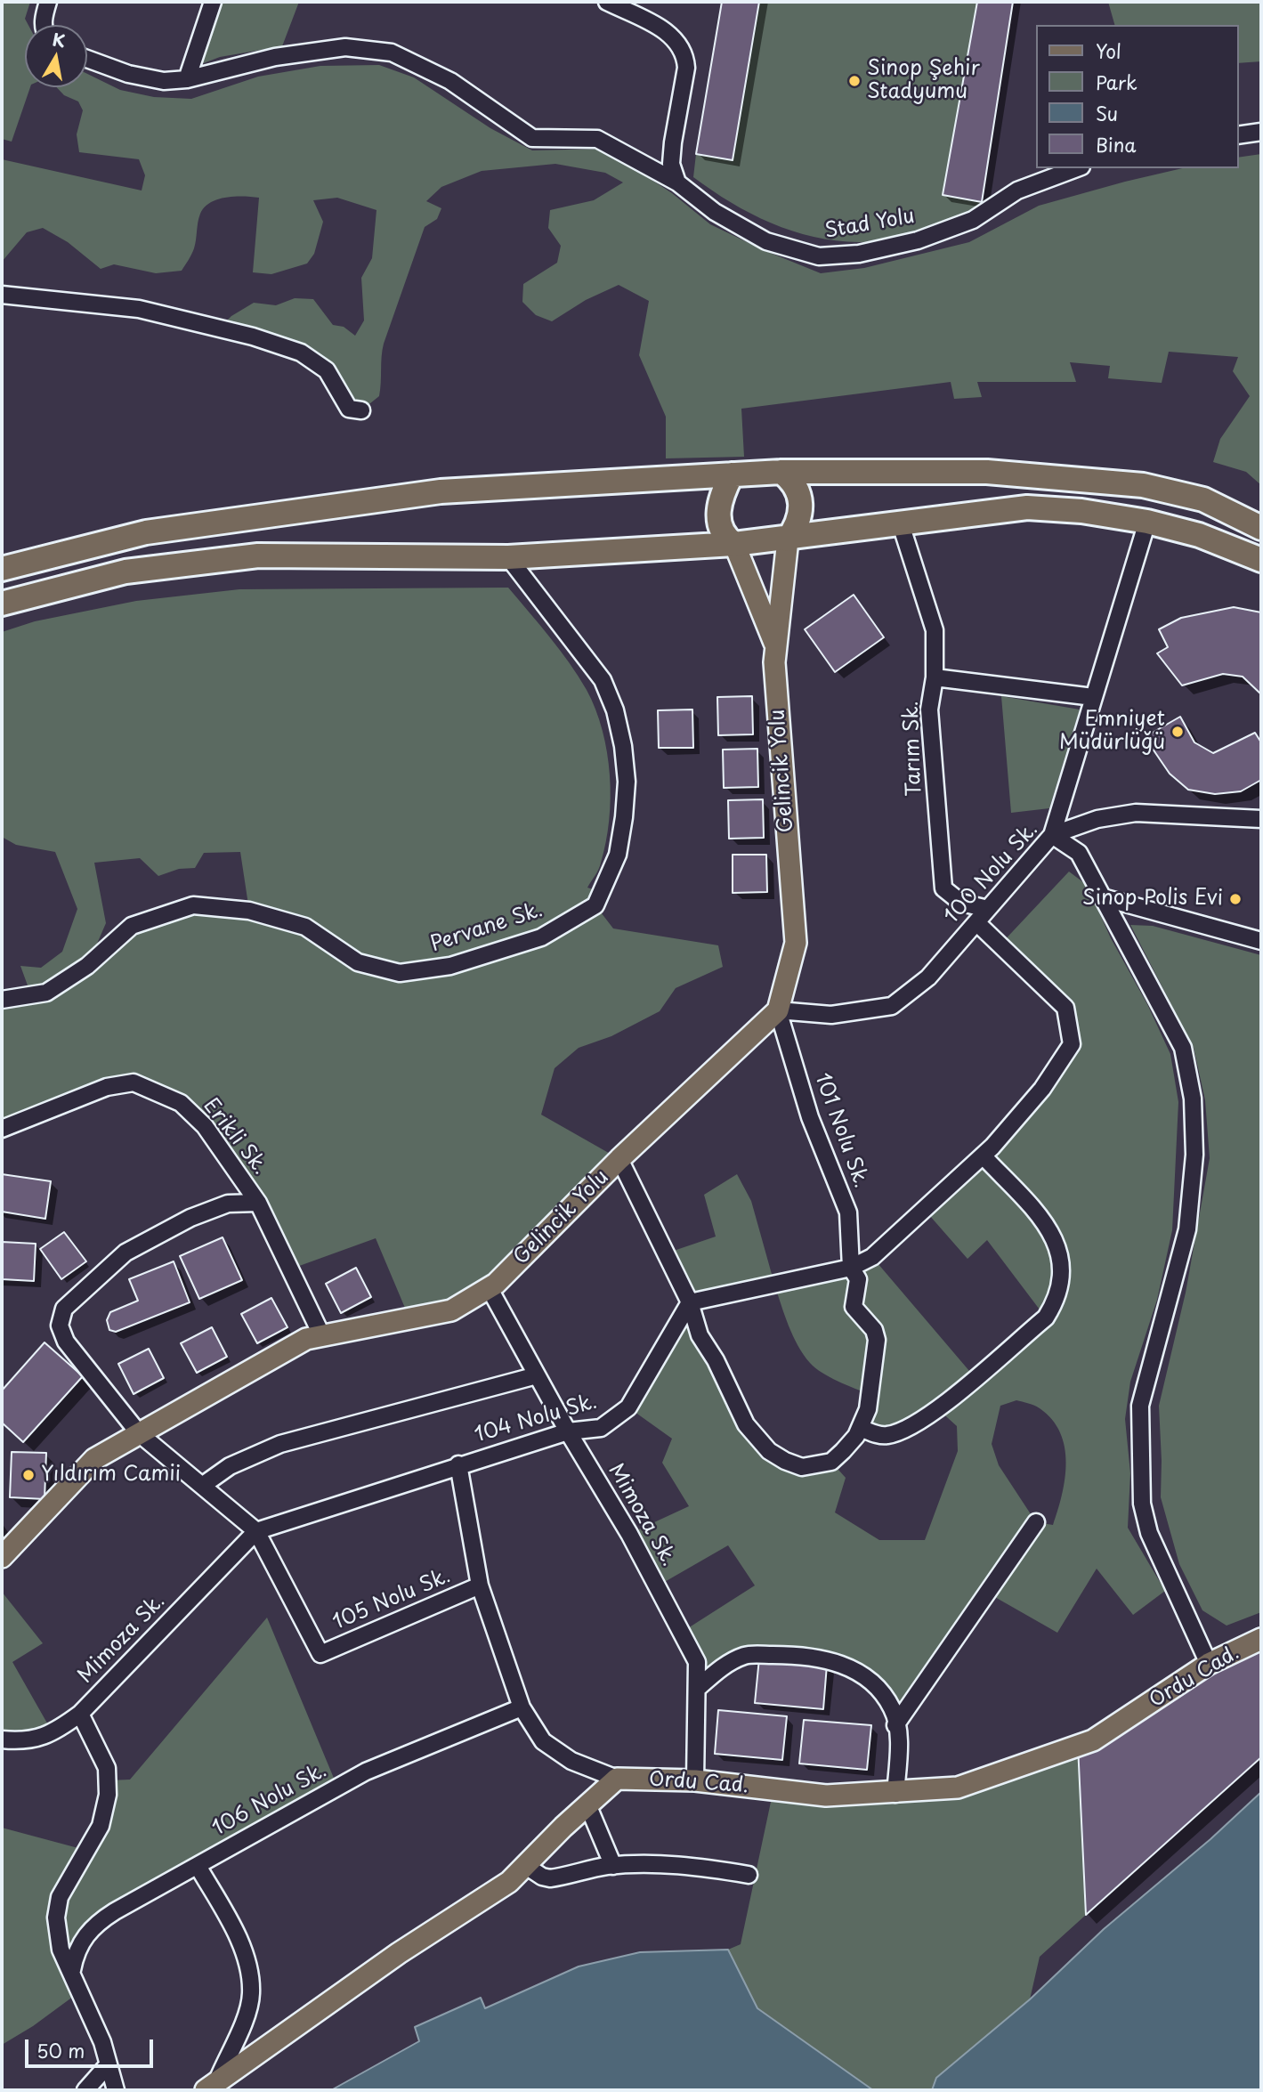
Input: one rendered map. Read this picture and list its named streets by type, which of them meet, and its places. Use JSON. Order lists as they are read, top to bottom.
{
  "streets": {
    "main road": ["Gelincik Yolu", "Ordu Cad."],
    "street": [
      "Stad Yolu",
      "Tarım Sk.",
      "100 Nolu Sk.",
      "Pervane Sk.",
      "101 Nolu Sk.",
      "Erikli Sk.",
      "104 Nolu Sk.",
      "Mimoza Sk.",
      "105 Nolu Sk.",
      "106 Nolu Sk."
    ]
  },
  "crossings": [
    ["Tarım Sk.", "100 Nolu Sk."],
    ["Gelincik Yolu", "100 Nolu Sk."],
    ["Gelincik Yolu", "101 Nolu Sk."],
    ["Gelincik Yolu", "Erikli Sk."],
    ["Gelincik Yolu", "Mimoza Sk."],
    ["100 Nolu Sk.", "101 Nolu Sk."],
    ["104 Nolu Sk.", "Mimoza Sk."],
    ["104 Nolu Sk.", "105 Nolu Sk."],
    ["Mimoza Sk.", "105 Nolu Sk."],
    ["Mimoza Sk.", "Ordu Cad."]
  ],
  "places": [
    "Sinop Şehir Stadyumu",
    "Emniyet Müdürlüğü",
    "Sinop Polis Evi",
    "Yıldırım Camii"
  ],
  "legend": [
    "Yol",
    "Park",
    "Su",
    "Bina"
  ],
  "scale_bar": "50 m",
  "north": "top"
}
